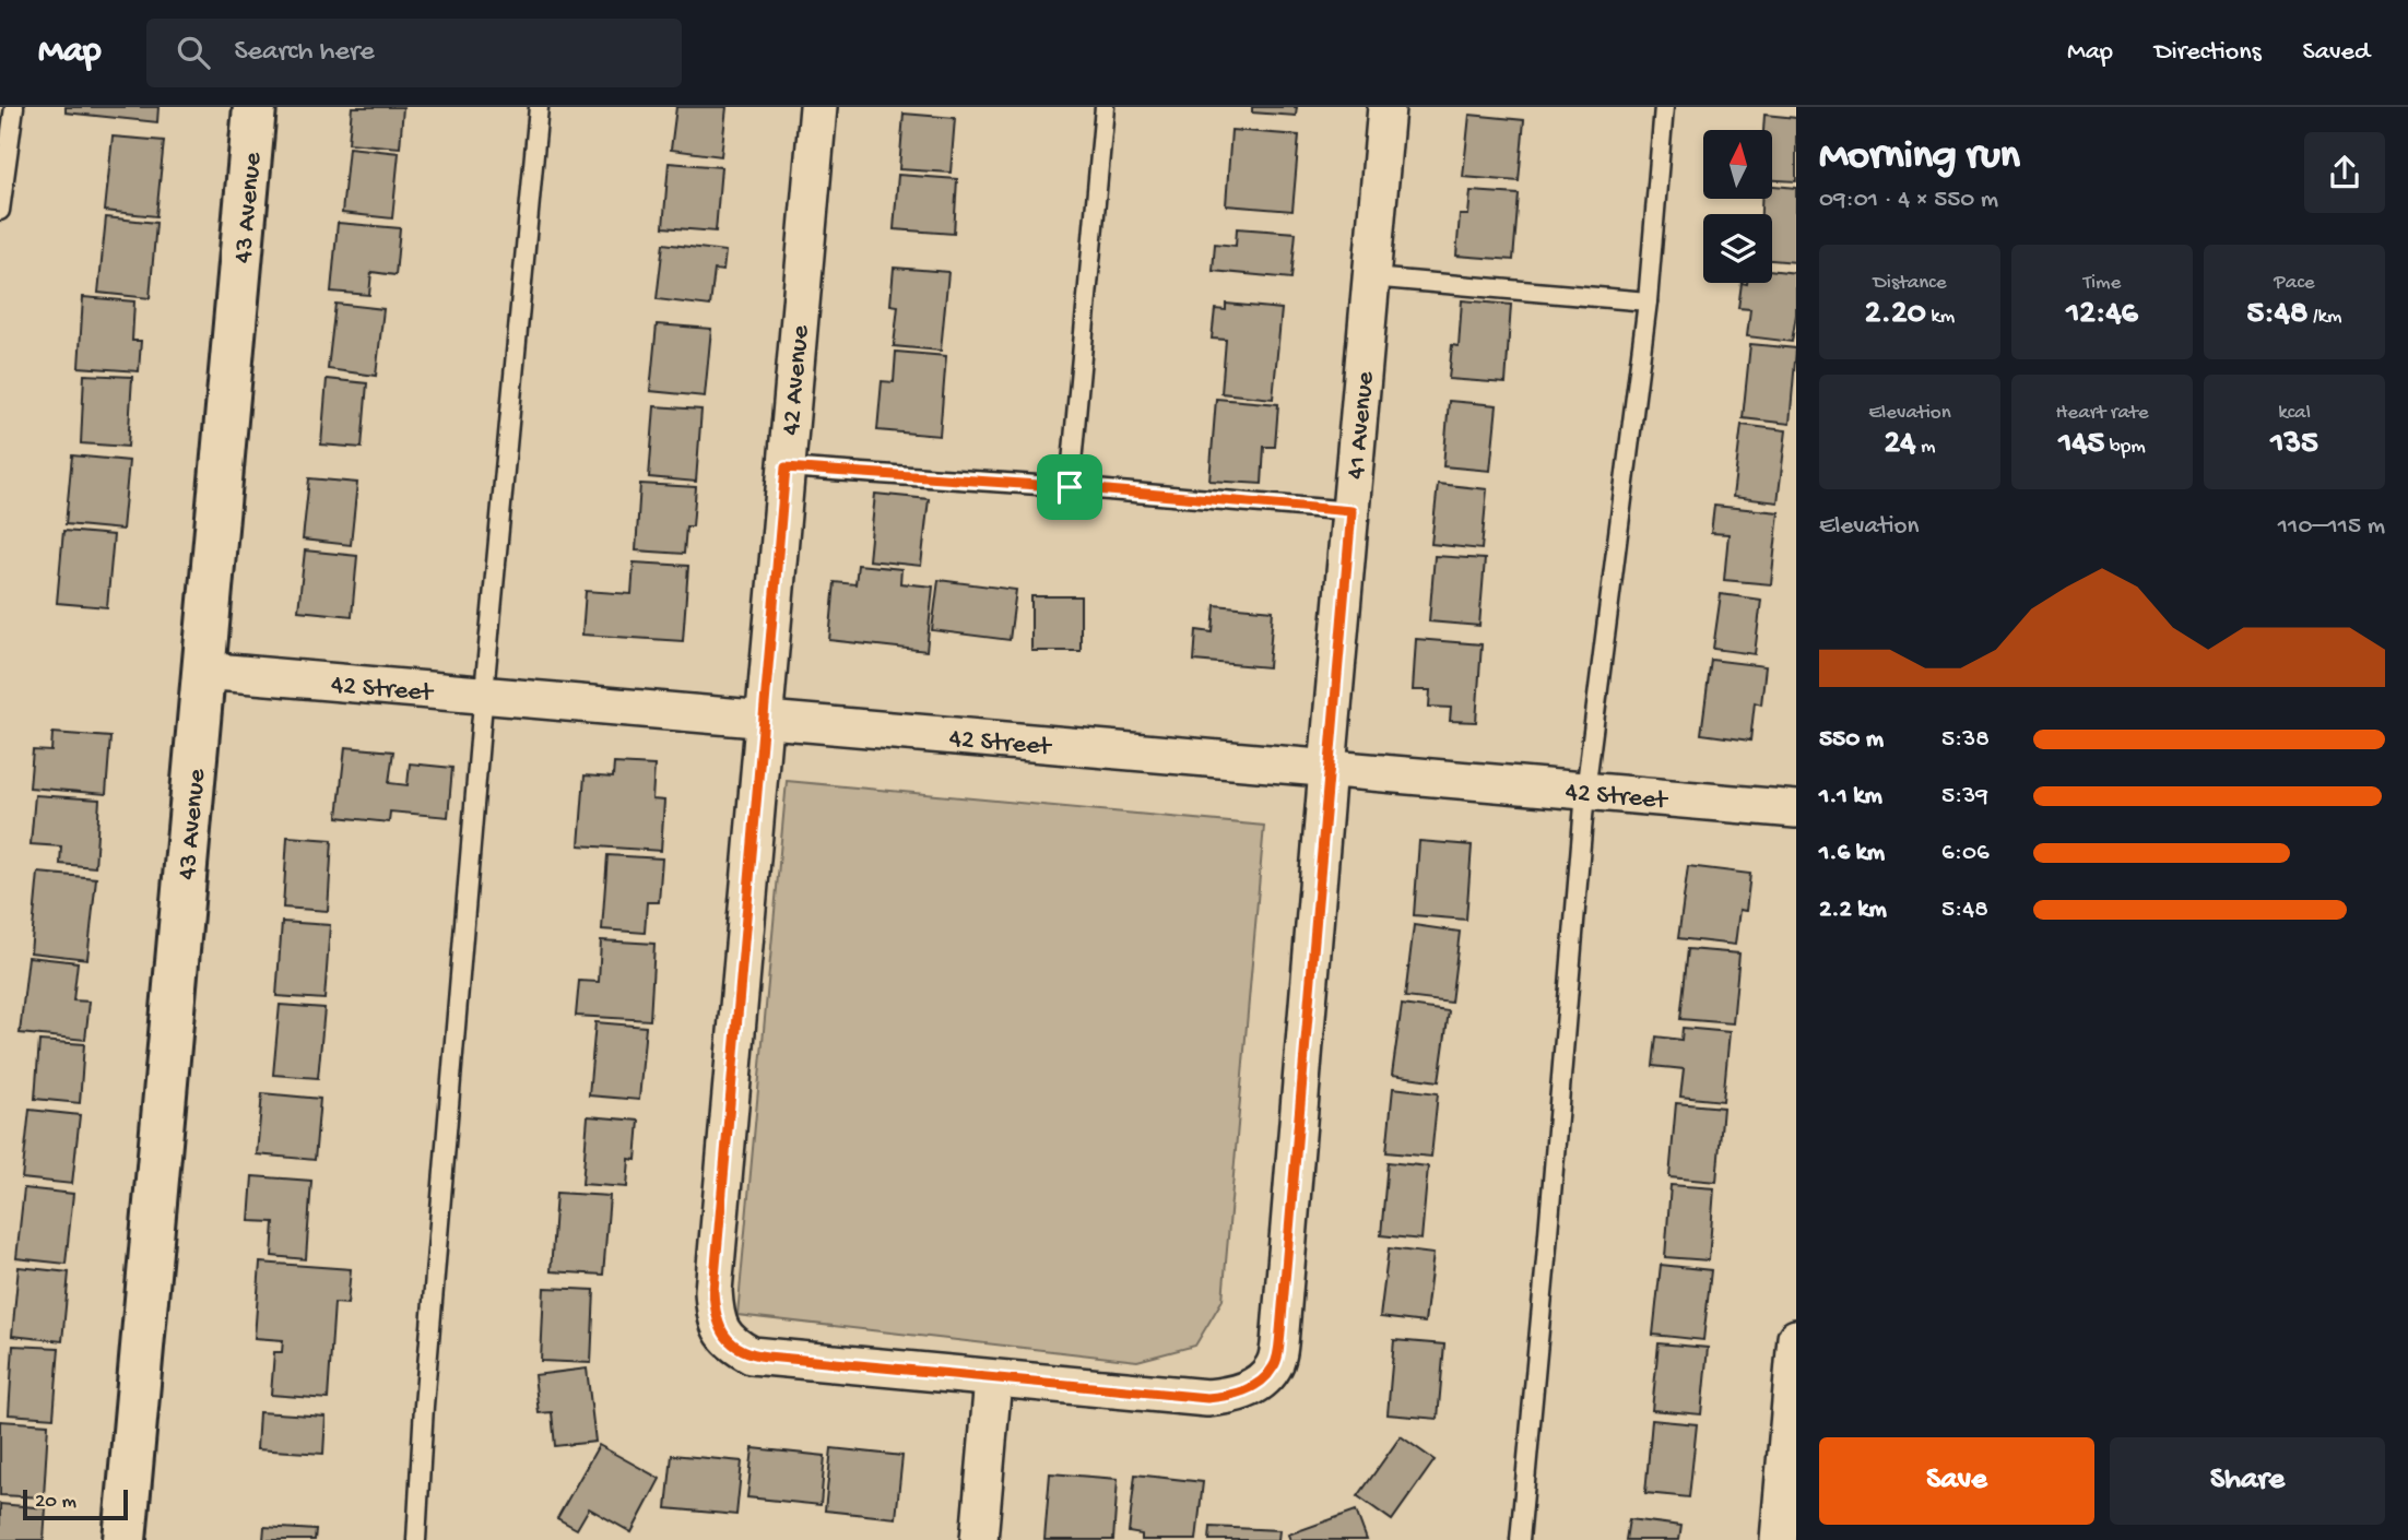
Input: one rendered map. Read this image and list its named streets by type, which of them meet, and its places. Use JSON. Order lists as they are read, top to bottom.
{
  "streets": {
    "street": [
      "43 Avenue",
      "42 Avenue",
      "41 Avenue",
      "42 Street"
    ]
  },
  "crossings": [
    ["43 Avenue", "42 Street"],
    ["42 Avenue", "41 Avenue"],
    ["42 Avenue", "42 Street"],
    ["41 Avenue", "42 Street"]
  ],
  "scale_bar": "20 m",
  "north": "top",
  "page": {
    "header": "Map",
    "search": "Search here",
    "nav": ["Map", "Directions", "Saved"],
    "heading": ["Morning run", "09:01 · 4 × 550 m"],
    "stats": [
      ["Distance", "2.20 km"],
      ["Time", "12:46"],
      ["Pace", "5:48 /km"],
      ["Elevation", "24 m"],
      ["Heart rate", "145 bpm"],
      ["kcal", "135"]
    ],
    "chart": ["Elevation", "110–115 m"],
    "list": [
      {
        "name": "550 m",
        "note": "5:38"
      },
      {
        "name": "1.1 km",
        "note": "5:39"
      },
      {
        "name": "1.6 km",
        "note": "6:06"
      },
      {
        "name": "2.2 km",
        "note": "5:48"
      }
    ],
    "buttons": ["Save", "Share"],
    "scale": "20 m"
  }
}
